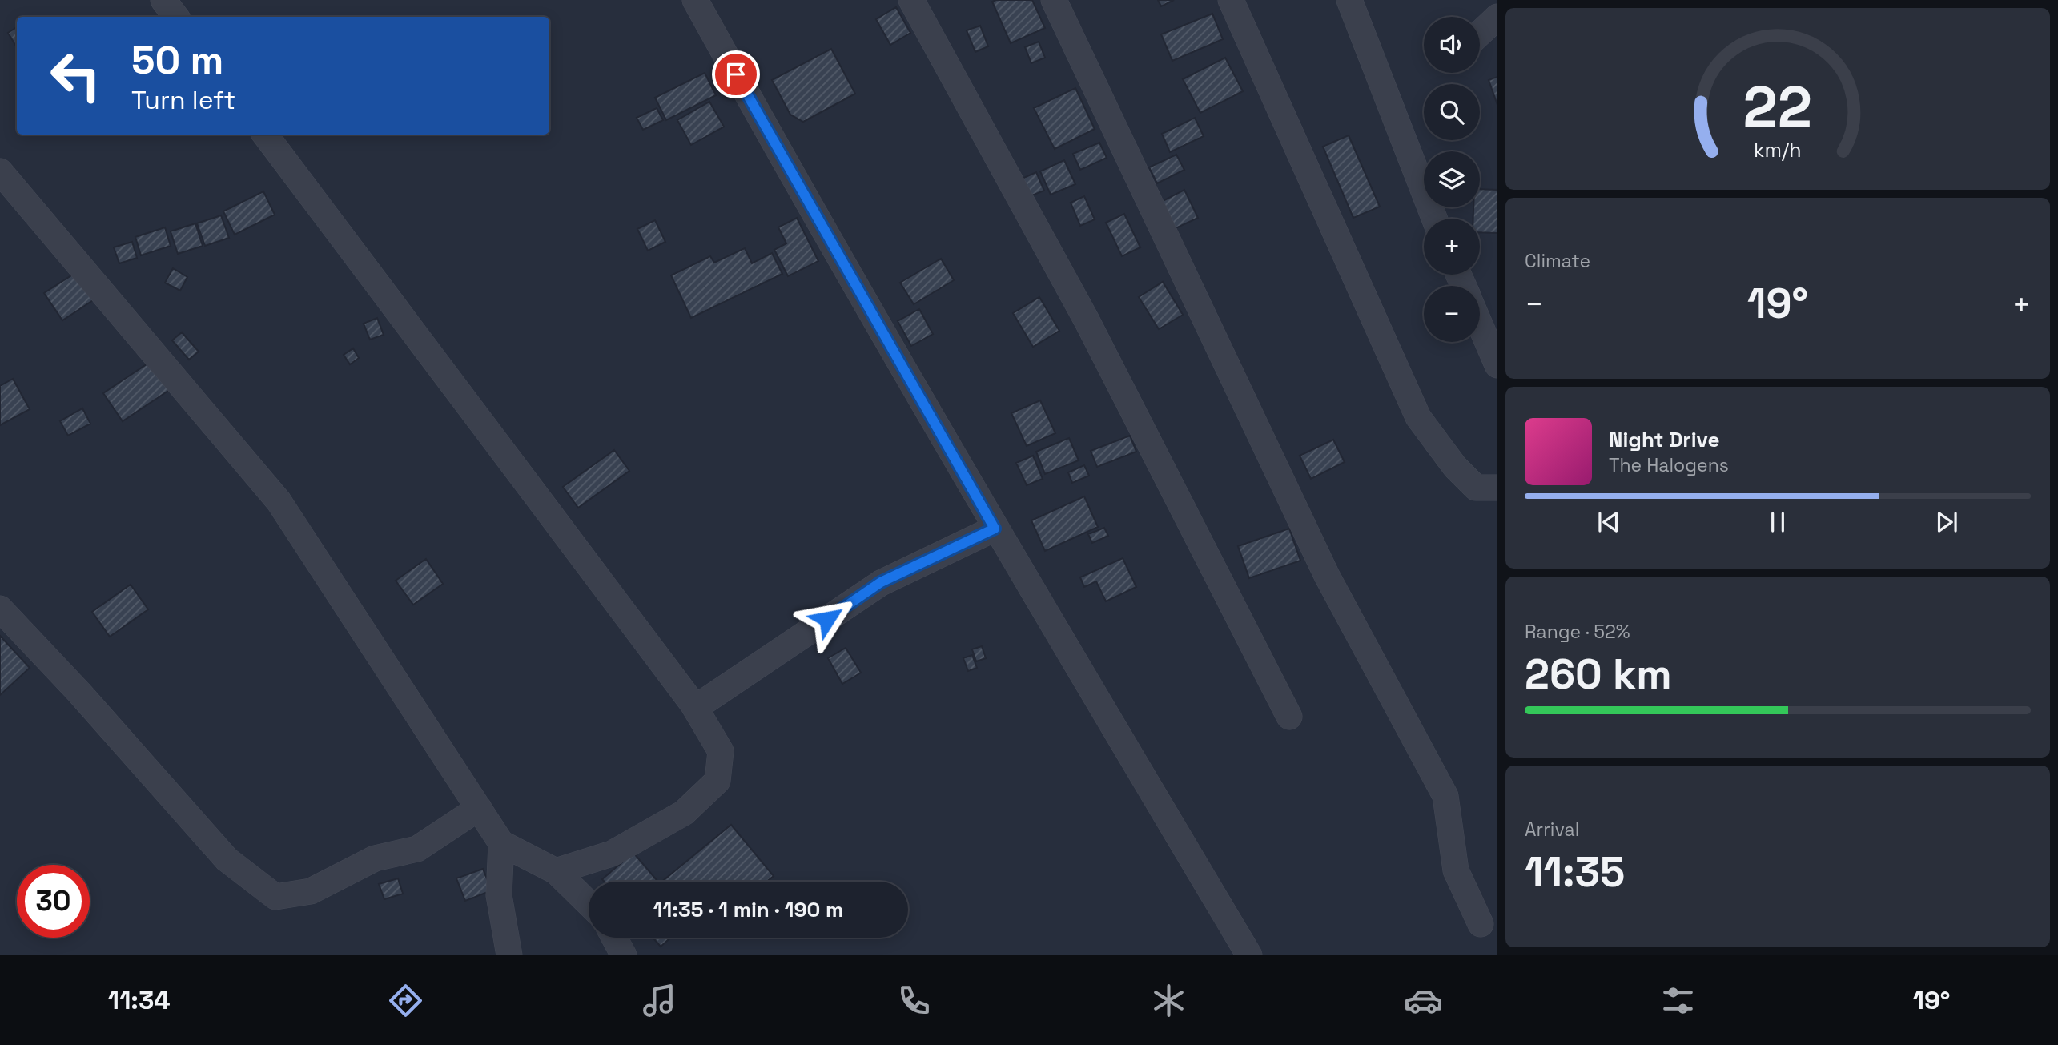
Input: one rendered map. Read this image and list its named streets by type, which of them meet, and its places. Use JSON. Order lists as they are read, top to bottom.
{
  "page": {
    "map_buttons": ["+", "−"],
    "turn": ["50 m", "Turn left"],
    "tile": [
      "Climate",
      ["Range · 52%", "260 km"],
      ["Arrival", "11:35"]
    ],
    "heat": ["−", "19°", "+"],
    "song": ["Night Drive", "The Halogens"],
    "limit": "30",
    "trip": "11:35 · 1 min · 190 m",
    "tabs": ["11:34", "19°"],
    "gauge": ["22", "km/h"]
  }
}
